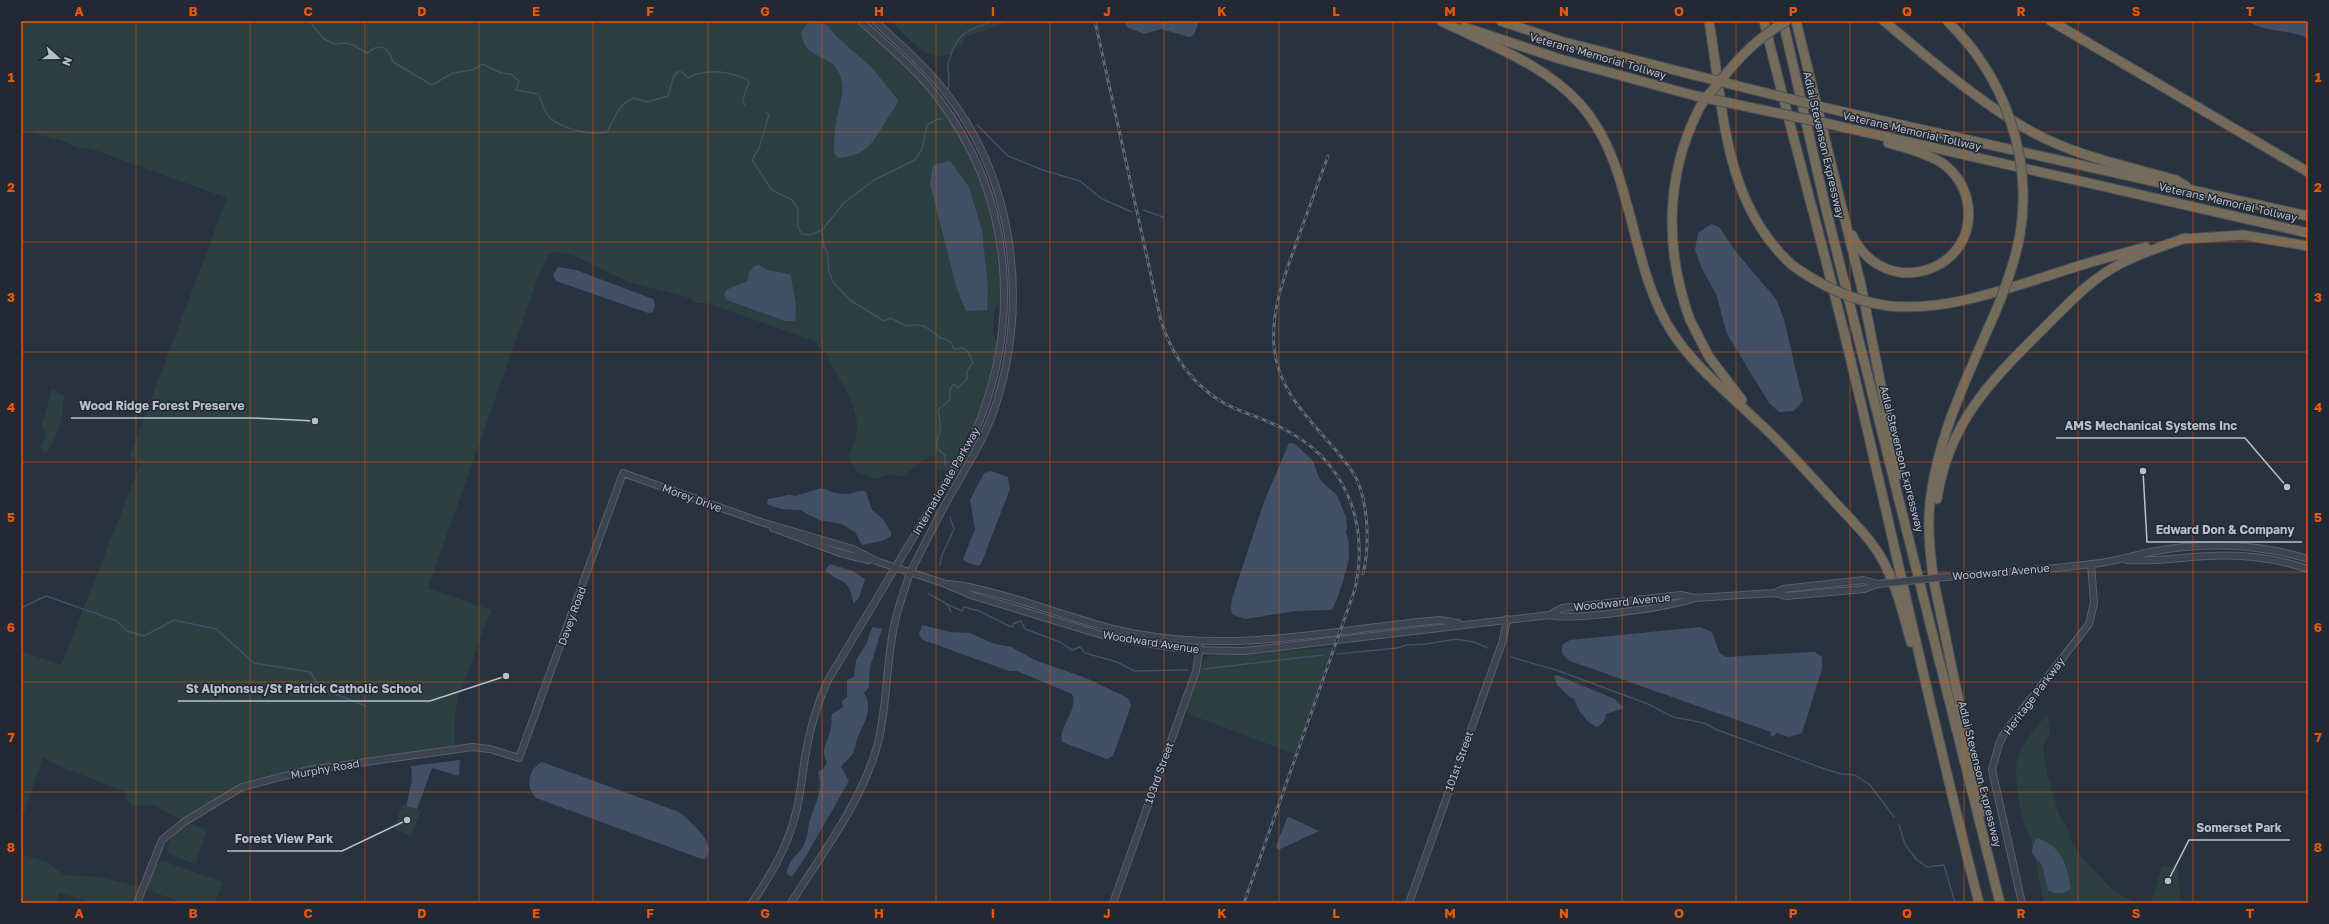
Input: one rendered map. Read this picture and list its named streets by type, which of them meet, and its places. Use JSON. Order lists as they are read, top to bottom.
{
  "streets": {
    "highway": ["Veterans Memorial Tollway", "Adlai Stevenson Expressway"],
    "street": [
      "Internationale Parkway",
      "Morey Drive",
      "Woodward Avenue",
      "Davey Road",
      "Heritage Parkway",
      "101st Street",
      "Murphy Road",
      "103rd Street"
    ]
  },
  "crossings": [
    ["Internationale Parkway", "Morey Drive"],
    ["Internationale Parkway", "Woodward Avenue"],
    ["Morey Drive", "Woodward Avenue"],
    ["Morey Drive", "Davey Road"],
    ["Woodward Avenue", "Heritage Parkway"],
    ["Woodward Avenue", "101st Street"],
    ["Woodward Avenue", "103rd Street"],
    ["Davey Road", "Murphy Road"]
  ],
  "places": [
    "Wood Ridge Forest Preserve",
    "Edward Don & Company",
    "AMS Mechanical Systems Inc",
    "St Alphonsus/St Patrick Catholic School",
    "Forest View Park",
    "Somerset Park"
  ],
  "north": "right",
  "grid": {
    "columns": [
      "A",
      "B",
      "C",
      "D",
      "E",
      "F",
      "G",
      "H",
      "I",
      "J",
      "K",
      "L",
      "M",
      "N",
      "O",
      "P",
      "Q",
      "R",
      "S",
      "T"
    ],
    "rows": [
      "1",
      "2",
      "3",
      "4",
      "5",
      "6",
      "7",
      "8"
    ]
  }
}
